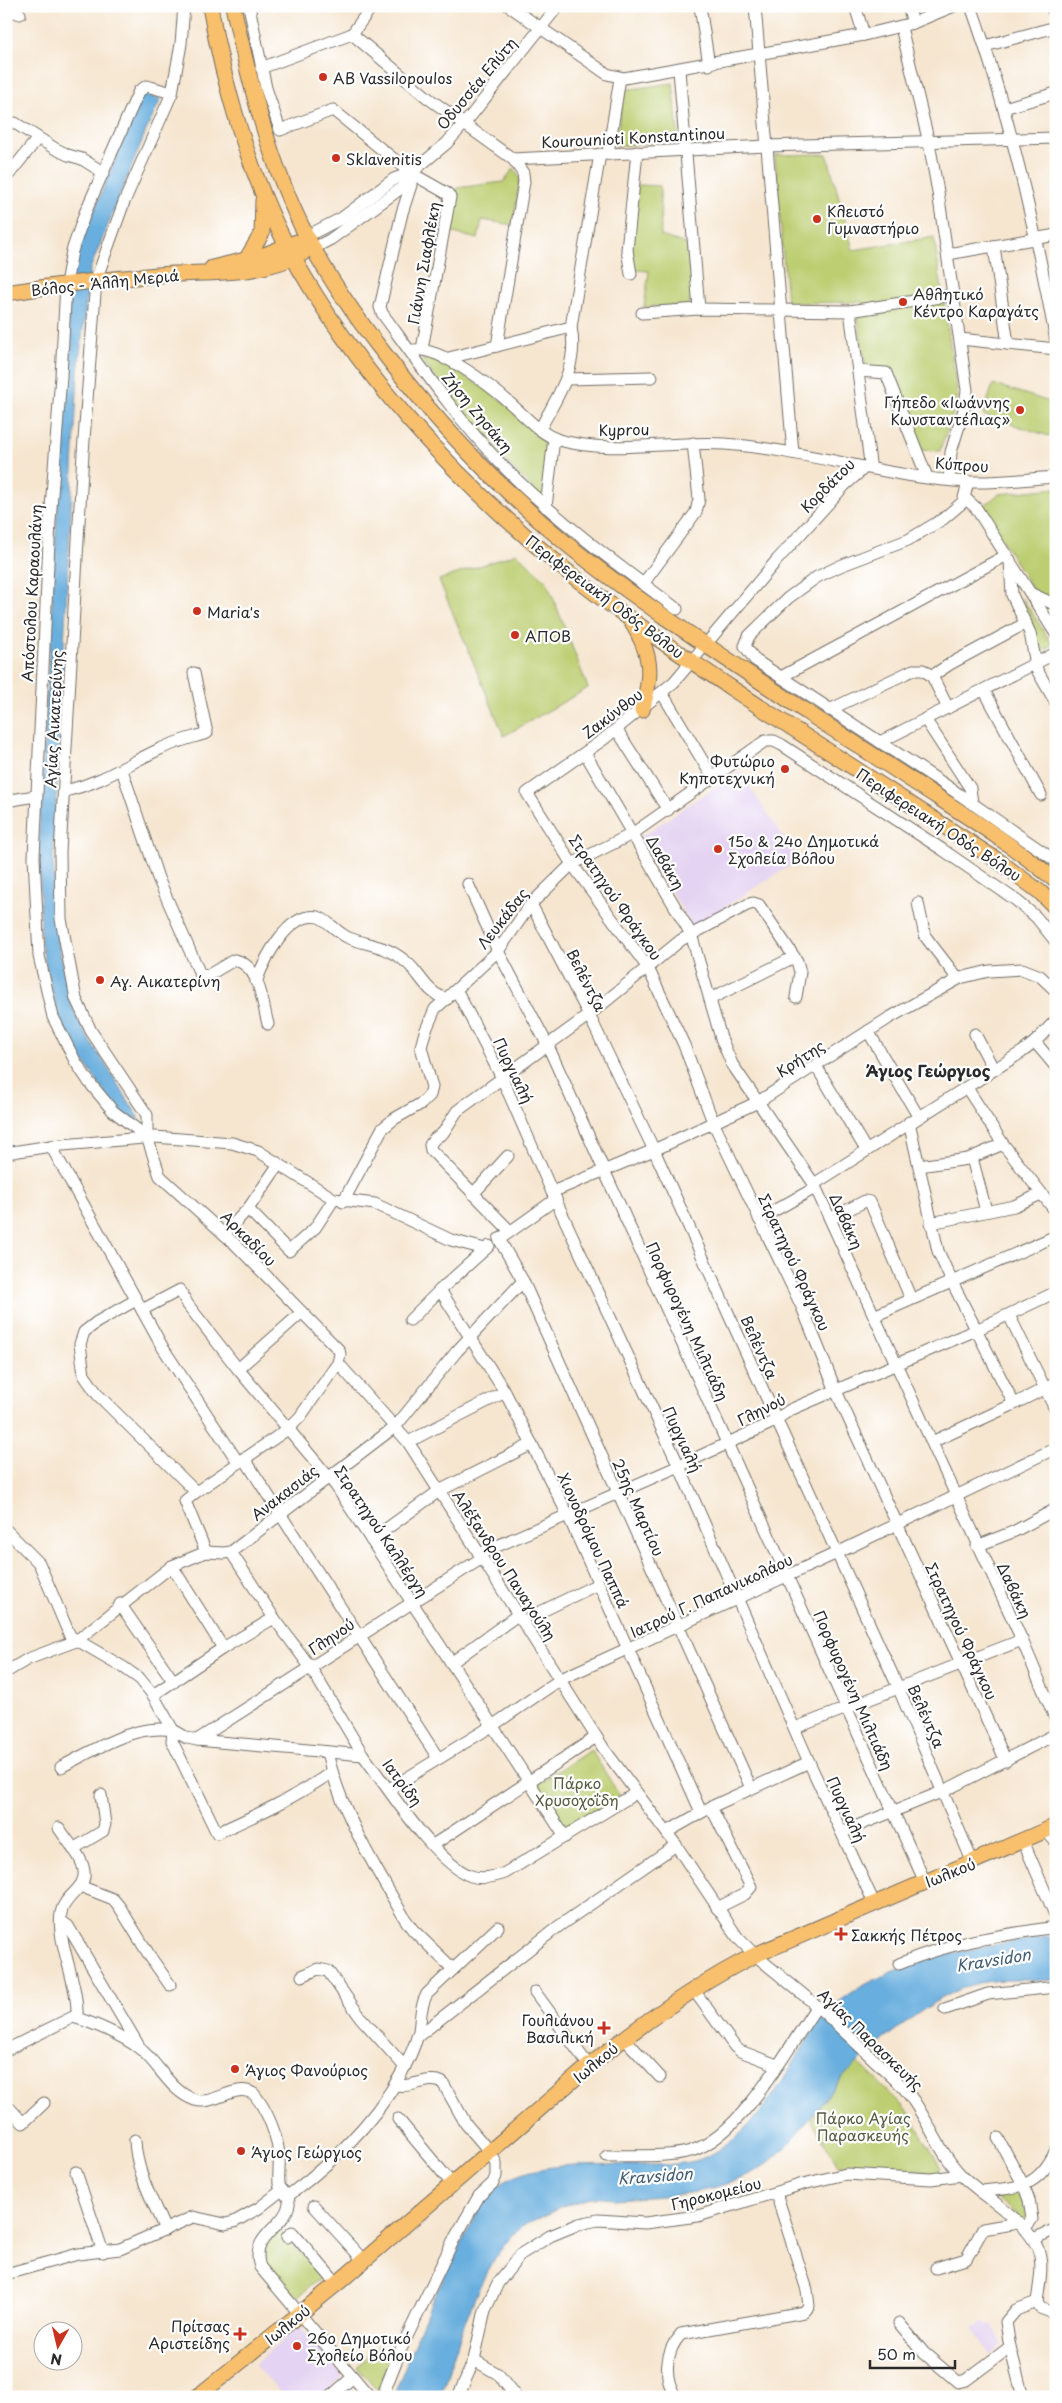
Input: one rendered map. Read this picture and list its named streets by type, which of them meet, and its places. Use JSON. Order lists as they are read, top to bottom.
{
  "streets": {
    "main road": ["Βόλος - Άλλη Μεριά", "Περιφερειακή Οδός Βόλου", "Ιωλκού"],
    "street": [
      "Οδυσσέα Ελύτη",
      "Kourounioti Konstantinou",
      "Γιάννη Σιαφλέκη",
      "Ζήση Ζησάκη",
      "Kyprou",
      "Κύπρου",
      "Κορδάτου",
      "Απόστολου Καραουλάνη",
      "Ζακύνθου",
      "Αγίας Αικατερίνης",
      "Δαβάκη",
      "Στρατηγού Φράγκου",
      "Λευκάδας",
      "Βελέντζα",
      "Κρήτης",
      "Πυργιαλή",
      "Αρκαδίου",
      "Πορφυρογένη Μιλτιάδη",
      "Γληνού",
      "Ανακασιάς",
      "25ης Μαρτίου",
      "Στρατηγού Καλλέργη",
      "Χιονοδρόμου Παππά",
      "Αλέξανδρου Παναγούλη",
      "Ιατρού Γ. Παπανικολάου",
      "Ιατρίδη",
      "Αγίας Παρασκευής",
      "Γηροκομείου"
    ]
  },
  "crossings": [
    ["Οδυσσέα Ελύτη", "Γιάννη Σιαφλέκη"],
    ["Οδυσσέα Ελύτη", "Βόλος - Άλλη Μεριά"],
    ["Οδυσσέα Ελύτη", "Ζήση Ζησάκη"],
    ["Οδυσσέα Ελύτη", "Περιφερειακή Οδός Βόλου"],
    ["Γιάννη Σιαφλέκη", "Ζήση Ζησάκη"],
    ["Γιάννη Σιαφλέκη", "Kyprou"],
    ["Βόλος - Άλλη Μεριά", "Απόστολου Καραουλάνη"],
    ["Βόλος - Άλλη Μεριά", "Περιφερειακή Οδός Βόλου"],
    ["Βόλος - Άλλη Μεριά", "Αγίας Αικατερίνης"],
    ["Kyprou", "Κύπρου"],
    ["Kyprou", "Κορδάτου"],
    ["Κύπρου", "Κορδάτου"],
    ["Κορδάτου", "Περιφερειακή Οδός Βόλου"],
    ["Κορδάτου", "Ζακύνθου"],
    ["Απόστολου Καραουλάνη", "Αγίας Αικατερίνης"],
    ["Απόστολου Καραουλάνη", "Αρκαδίου"],
    ["Περιφερειακή Οδός Βόλου", "Ζακύνθου"],
    ["Ζακύνθου", "Δαβάκη"],
    ["Ζακύνθου", "Στρατηγού Φράγκου"],
    ["Αγίας Αικατερίνης", "Αρκαδίου"],
    ["Δαβάκη", "Λευκάδας"],
    ["Δαβάκη", "Κρήτης"],
    ["Δαβάκη", "Γληνού"],
    ["Δαβάκη", "Ιατρού Γ. Παπανικολάου"],
    ["Στρατηγού Φράγκου", "Λευκάδας"],
    ["Στρατηγού Φράγκου", "Κρήτης"],
    ["Στρατηγού Φράγκου", "Γληνού"],
    ["Στρατηγού Φράγκου", "Ιατρού Γ. Παπανικολάου"],
    ["Λευκάδας", "Βελέντζα"],
    ["Λευκάδας", "Πυργιαλή"],
    ["Λευκάδας", "Πορφυρογένη Μιλτιάδη"],
    ["Βελέντζα", "Κρήτης"],
    ["Βελέντζα", "Γληνού"],
    ["Βελέντζα", "Ιατρού Γ. Παπανικολάου"],
    ["Βελέντζα", "Ιωλκού"],
    ["Κρήτης", "Πυργιαλή"],
    ["Κρήτης", "Πορφυρογένη Μιλτιάδη"],
    ["Κρήτης", "25ης Μαρτίου"],
    ["Κρήτης", "Χιονοδρόμου Παππά"],
    ["Πυργιαλή", "Γληνού"],
    ["Πυργιαλή", "Ιατρού Γ. Παπανικολάου"],
    ["Πυργιαλή", "Ιωλκού"],
    ["Αρκαδίου", "Αλέξανδρου Παναγούλη"],
    ["Πορφυρογένη Μιλτιάδη", "Γληνού"],
    ["Πορφυρογένη Μιλτιάδη", "Ιατρού Γ. Παπανικολάου"],
    ["Πορφυρογένη Μιλτιάδη", "Ιωλκού"],
    ["Γληνού", "25ης Μαρτίου"],
    ["Γληνού", "Στρατηγού Καλλέργη"],
    ["Γληνού", "Χιονοδρόμου Παππά"],
    ["Γληνού", "Αλέξανδρου Παναγούλη"],
    ["Γληνού", "Ιατρίδη"],
    ["Ανακασιάς", "25ης Μαρτίου"],
    ["Ανακασιάς", "Στρατηγού Καλλέργη"],
    ["Ανακασιάς", "Χιονοδρόμου Παππά"],
    ["Ανακασιάς", "Αλέξανδρου Παναγούλη"],
    ["25ης Μαρτίου", "Ιατρού Γ. Παπανικολάου"],
    ["Στρατηγού Καλλέργη", "Ιατρού Γ. Παπανικολάου"],
    ["Στρατηγού Καλλέργη", "Ιατρίδη"],
    ["Χιονοδρόμου Παππά", "Ιατρού Γ. Παπανικολάου"],
    ["Αλέξανδρου Παναγούλη", "Ιατρού Γ. Παπανικολάου"],
    ["Αλέξανδρου Παναγούλη", "Ιατρίδη"],
    ["Ιατρού Γ. Παπανικολάου", "Ιατρίδη"],
    ["Ιωλκού", "Αγίας Παρασκευής"],
    ["Αγίας Παρασκευής", "Γηροκομείου"]
  ],
  "districts": ["Άγιος Γεώργιος"],
  "water": ["Kravsidon"],
  "parks": ["Πάρκο Χρυσοχοΐδη", "Πάρκο Αγίας Παρασκευής"],
  "places": {
    "other": [
      "AB Vassilopoulos",
      "Sklavenitis",
      "Κλειστό Γυμναστήριο",
      "Αθλητικό Κέντρο Καραγάτς",
      "Γήπεδο «Ιωάννης Κωνσταντέλιας»",
      "Maria's",
      "ΑΠΟΒ",
      "Φυτώριο Κηποτεχνική",
      "15ο & 24ο Δημοτικά Σχολεία Βόλου",
      "Αγ. Αικατερίνη",
      "Άγιος Φανούριος",
      "Άγιος Γεώργιος",
      "26ο Δημοτικό Σχολείο Βόλου"
    ],
    "health": ["Σακκής Πέτρος", "Γουλιάνου Βασιλική", "Πρίτσας Αριστείδης"]
  },
  "scale_bar": "50 m",
  "north": "bottom"
}
